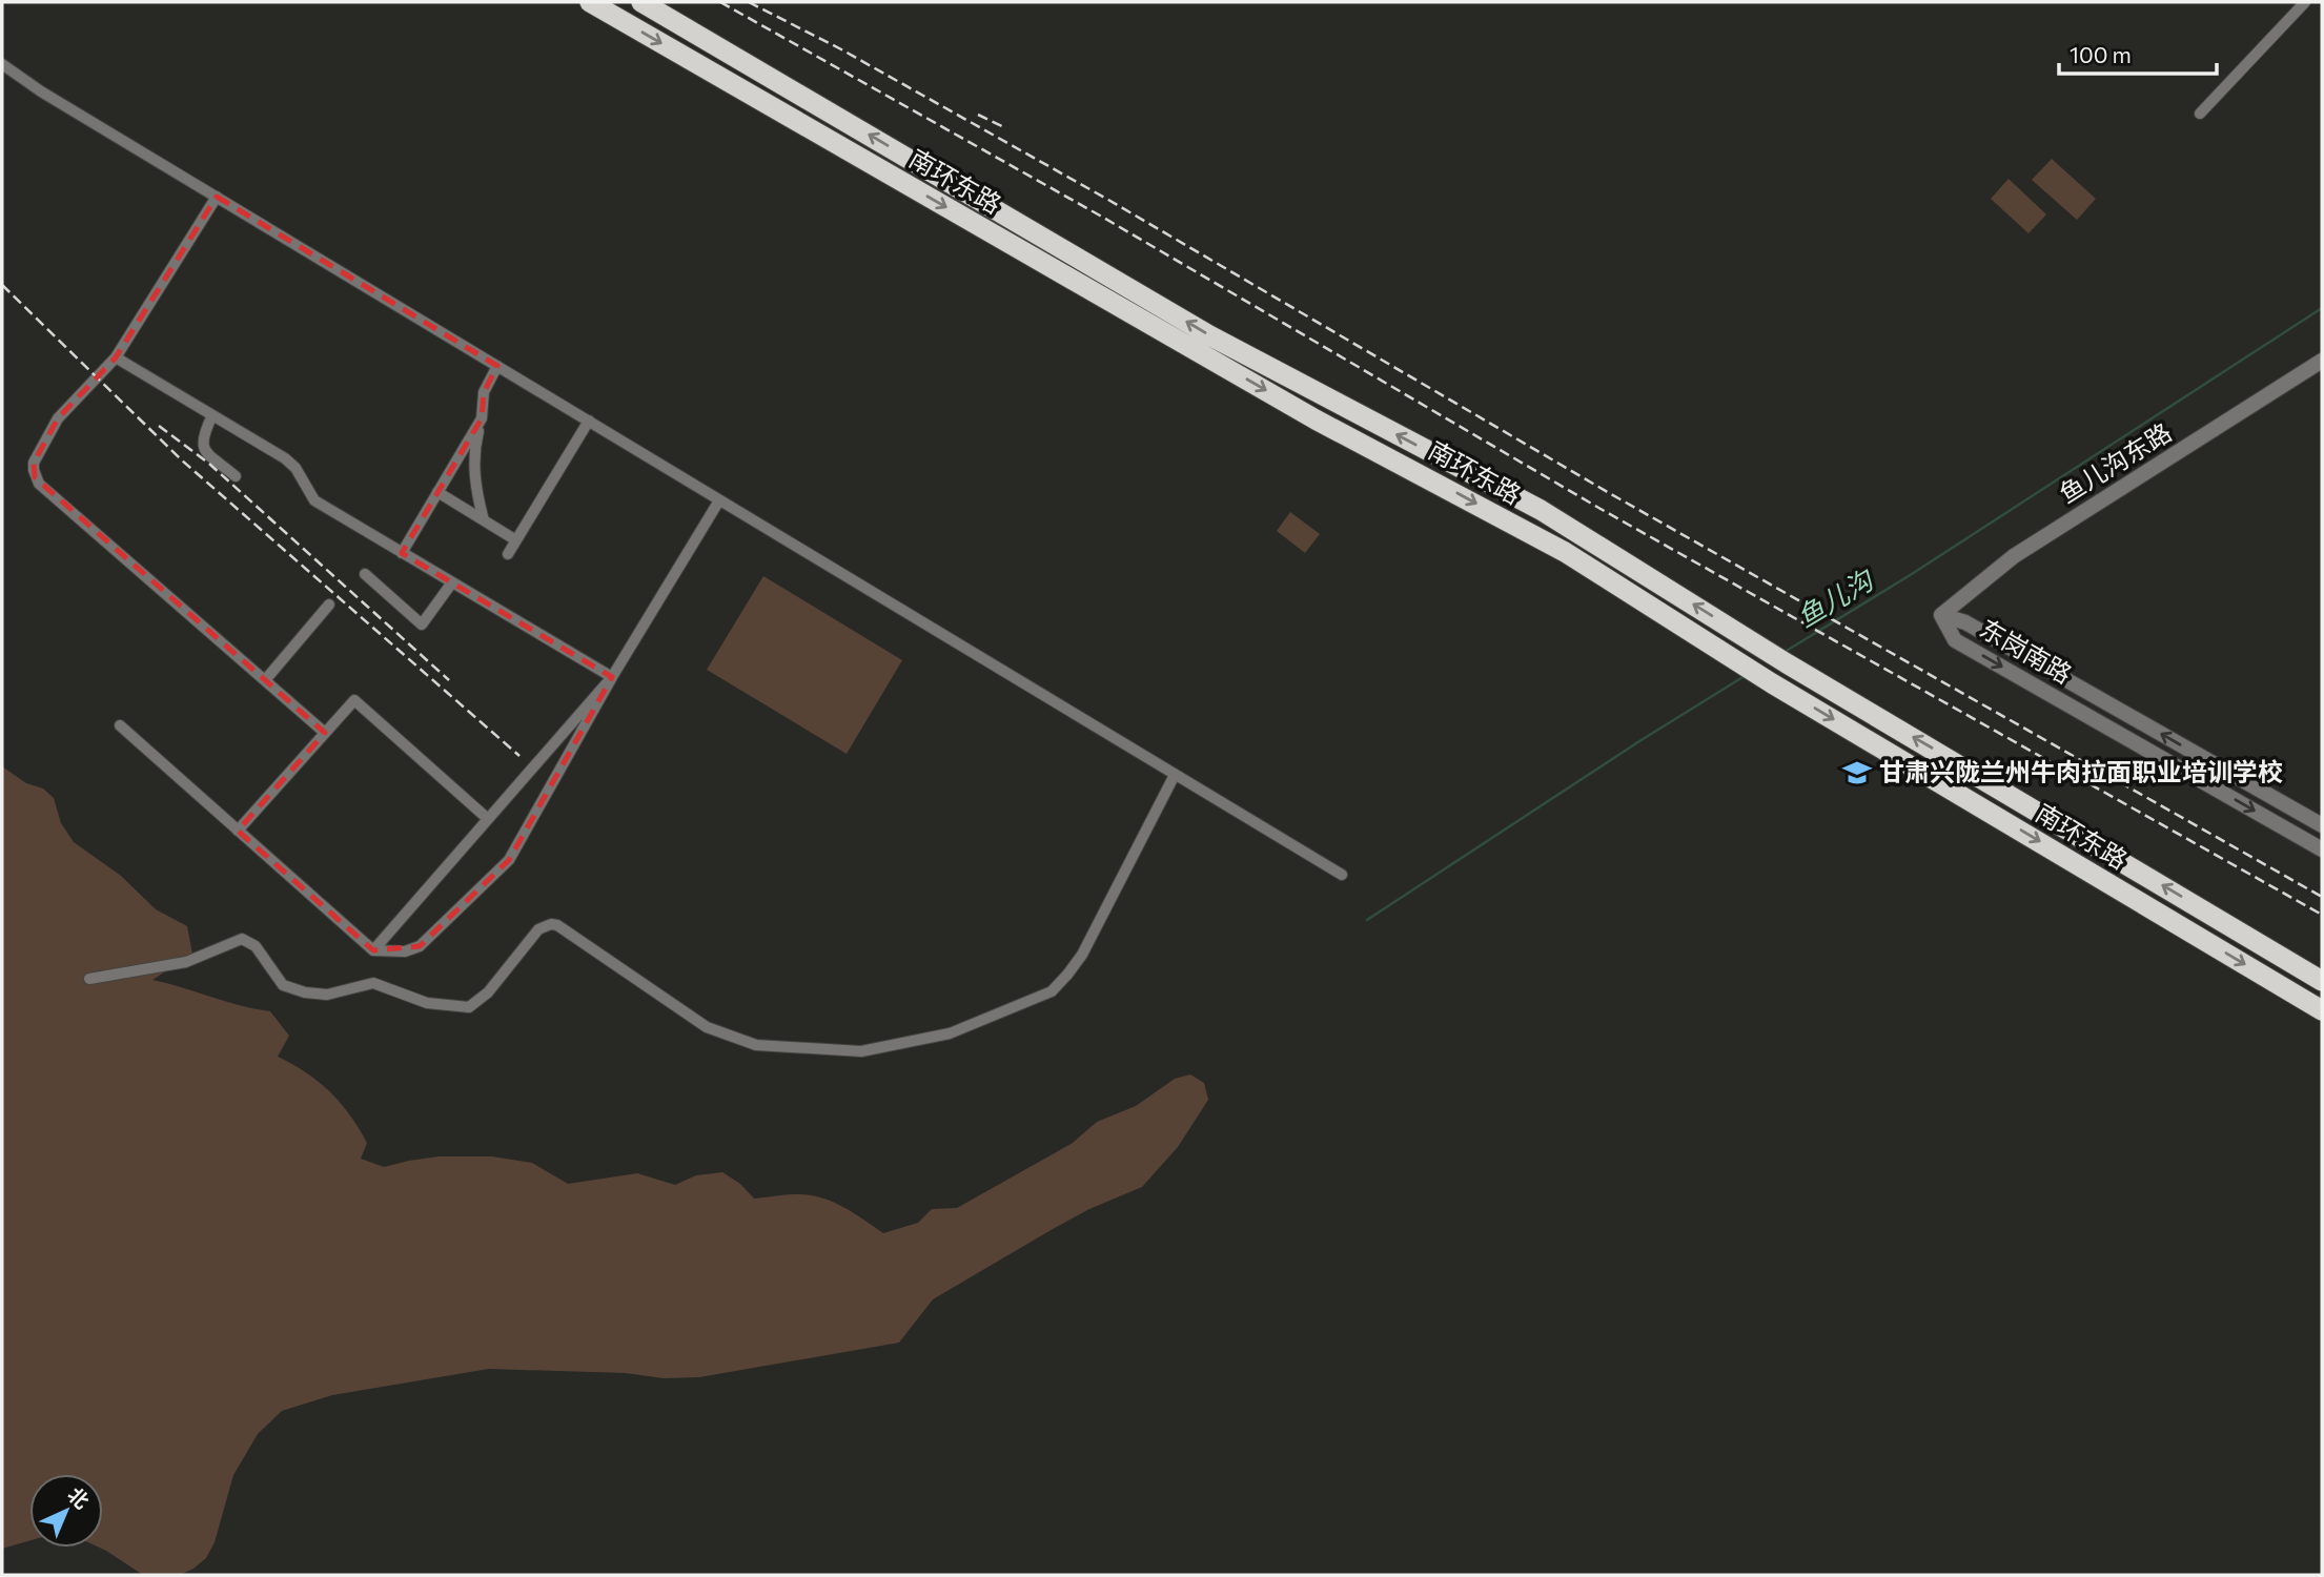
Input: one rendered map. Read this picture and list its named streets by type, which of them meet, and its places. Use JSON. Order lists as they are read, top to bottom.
{
  "streets": {
    "highway": ["南环东路"],
    "street": ["鱼儿沟东路", "东岗南路"]
  },
  "crossings": [
    ["鱼儿沟东路", "东岗南路"]
  ],
  "water": ["鱼儿沟"],
  "places": {
    "school or university": ["甘肃兴陇兰州牛肉拉面职业培训学校"]
  },
  "scale_bar": "100 m",
  "north": "top right"
}
